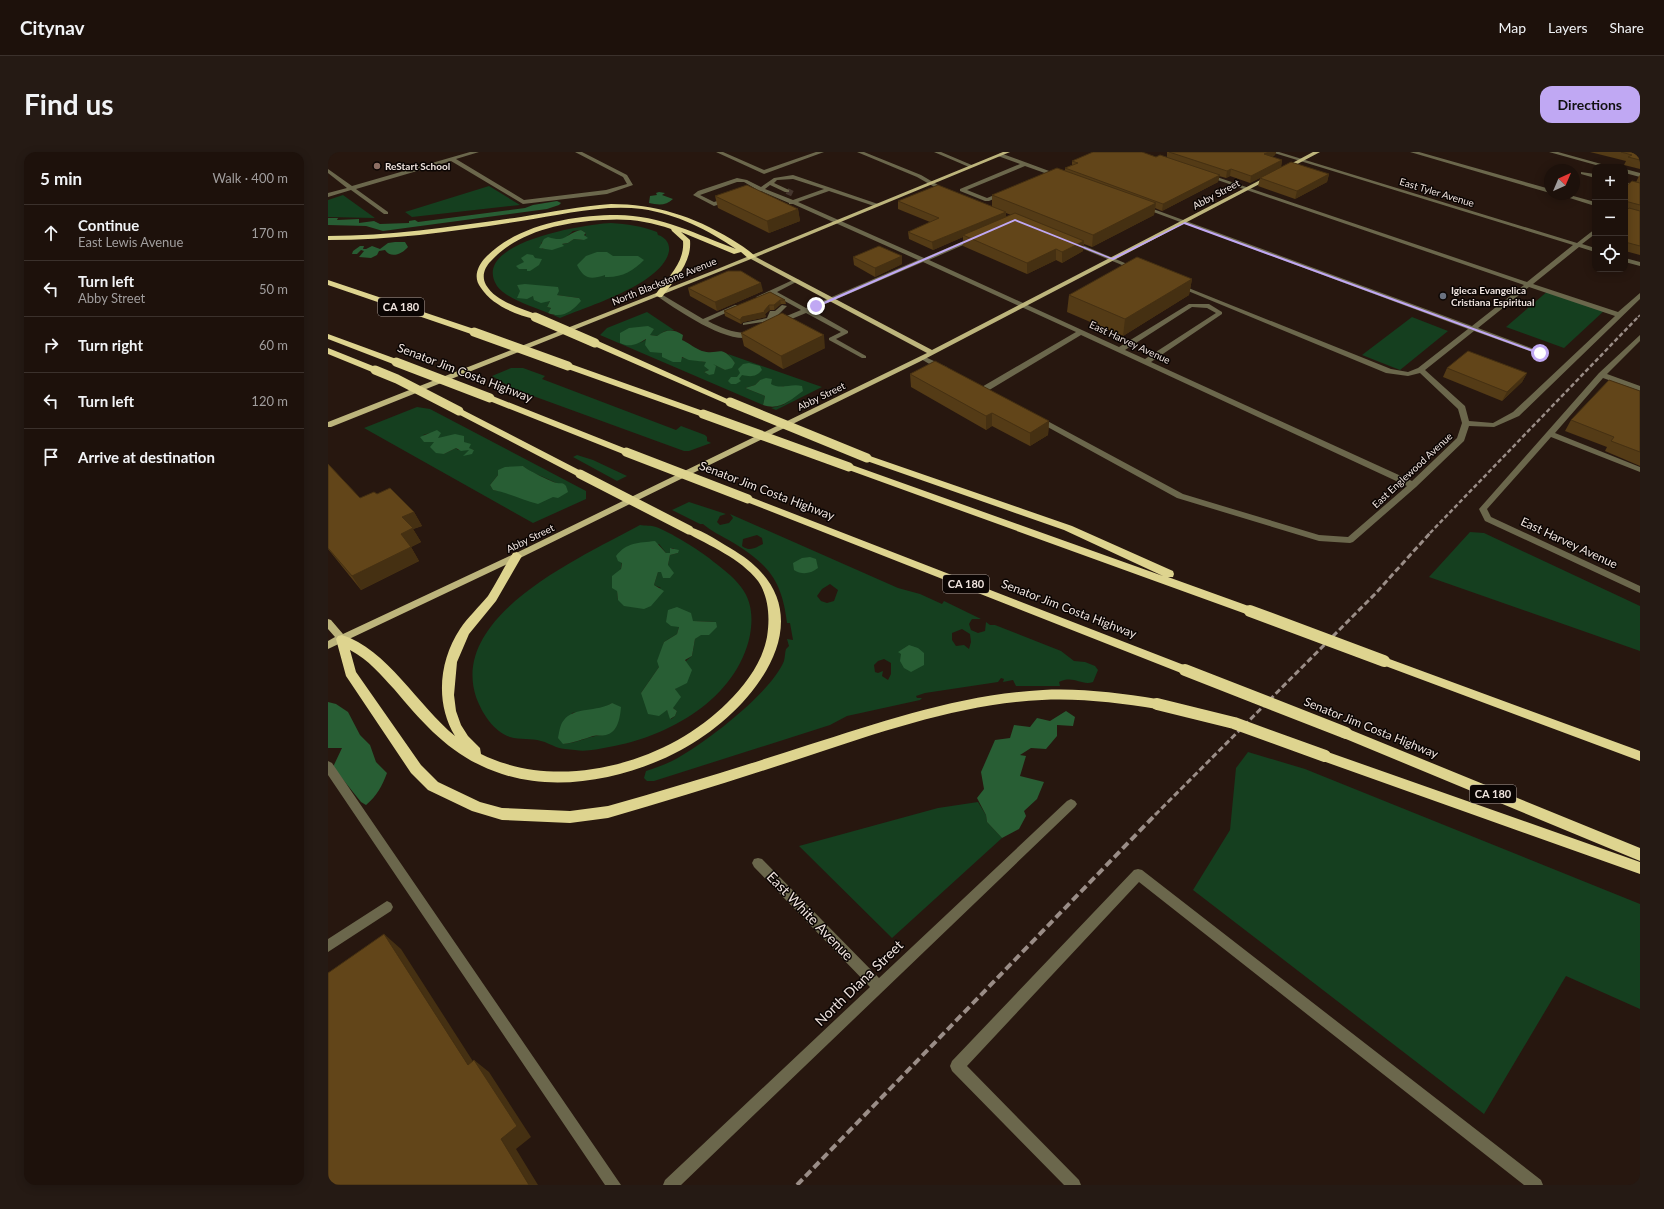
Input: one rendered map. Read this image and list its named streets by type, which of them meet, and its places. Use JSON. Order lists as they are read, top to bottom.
{
  "streets": {
    "highway": ["CA 180", "Senator Jim Costa Highway"],
    "main road": ["Abby Street", "North Blackstone Avenue"],
    "street": [
      "East Tyler Avenue",
      "East Harvey Avenue",
      "East Englewood Avenue",
      "East White Avenue",
      "North Diana Street"
    ]
  },
  "crossings": [
    ["East Tyler Avenue", "Abby Street"],
    ["Abby Street", "East Harvey Avenue"],
    ["North Blackstone Avenue", "East Harvey Avenue"],
    ["East Harvey Avenue", "East Englewood Avenue"],
    ["East White Avenue", "North Diana Street"]
  ],
  "places": ["ReStart School", "Igieca Evangelica Cristiana Espiritual"],
  "north": "top right",
  "page": {
    "header": "Citynav",
    "nav": ["Map", "Layers", "Share"],
    "buttons": "Directions",
    "title": "Find us",
    "heading": ["5 min", "Walk · 400 m"],
    "map_buttons": ["+", "−"],
    "list": [
      ["Continue", "East Lewis Avenue", "170 m"],
      ["Turn left", "Abby Street", "50 m"],
      ["Turn right", "60 m"],
      ["Turn left", "120 m"],
      "Arrive at destination"
    ]
  }
}
